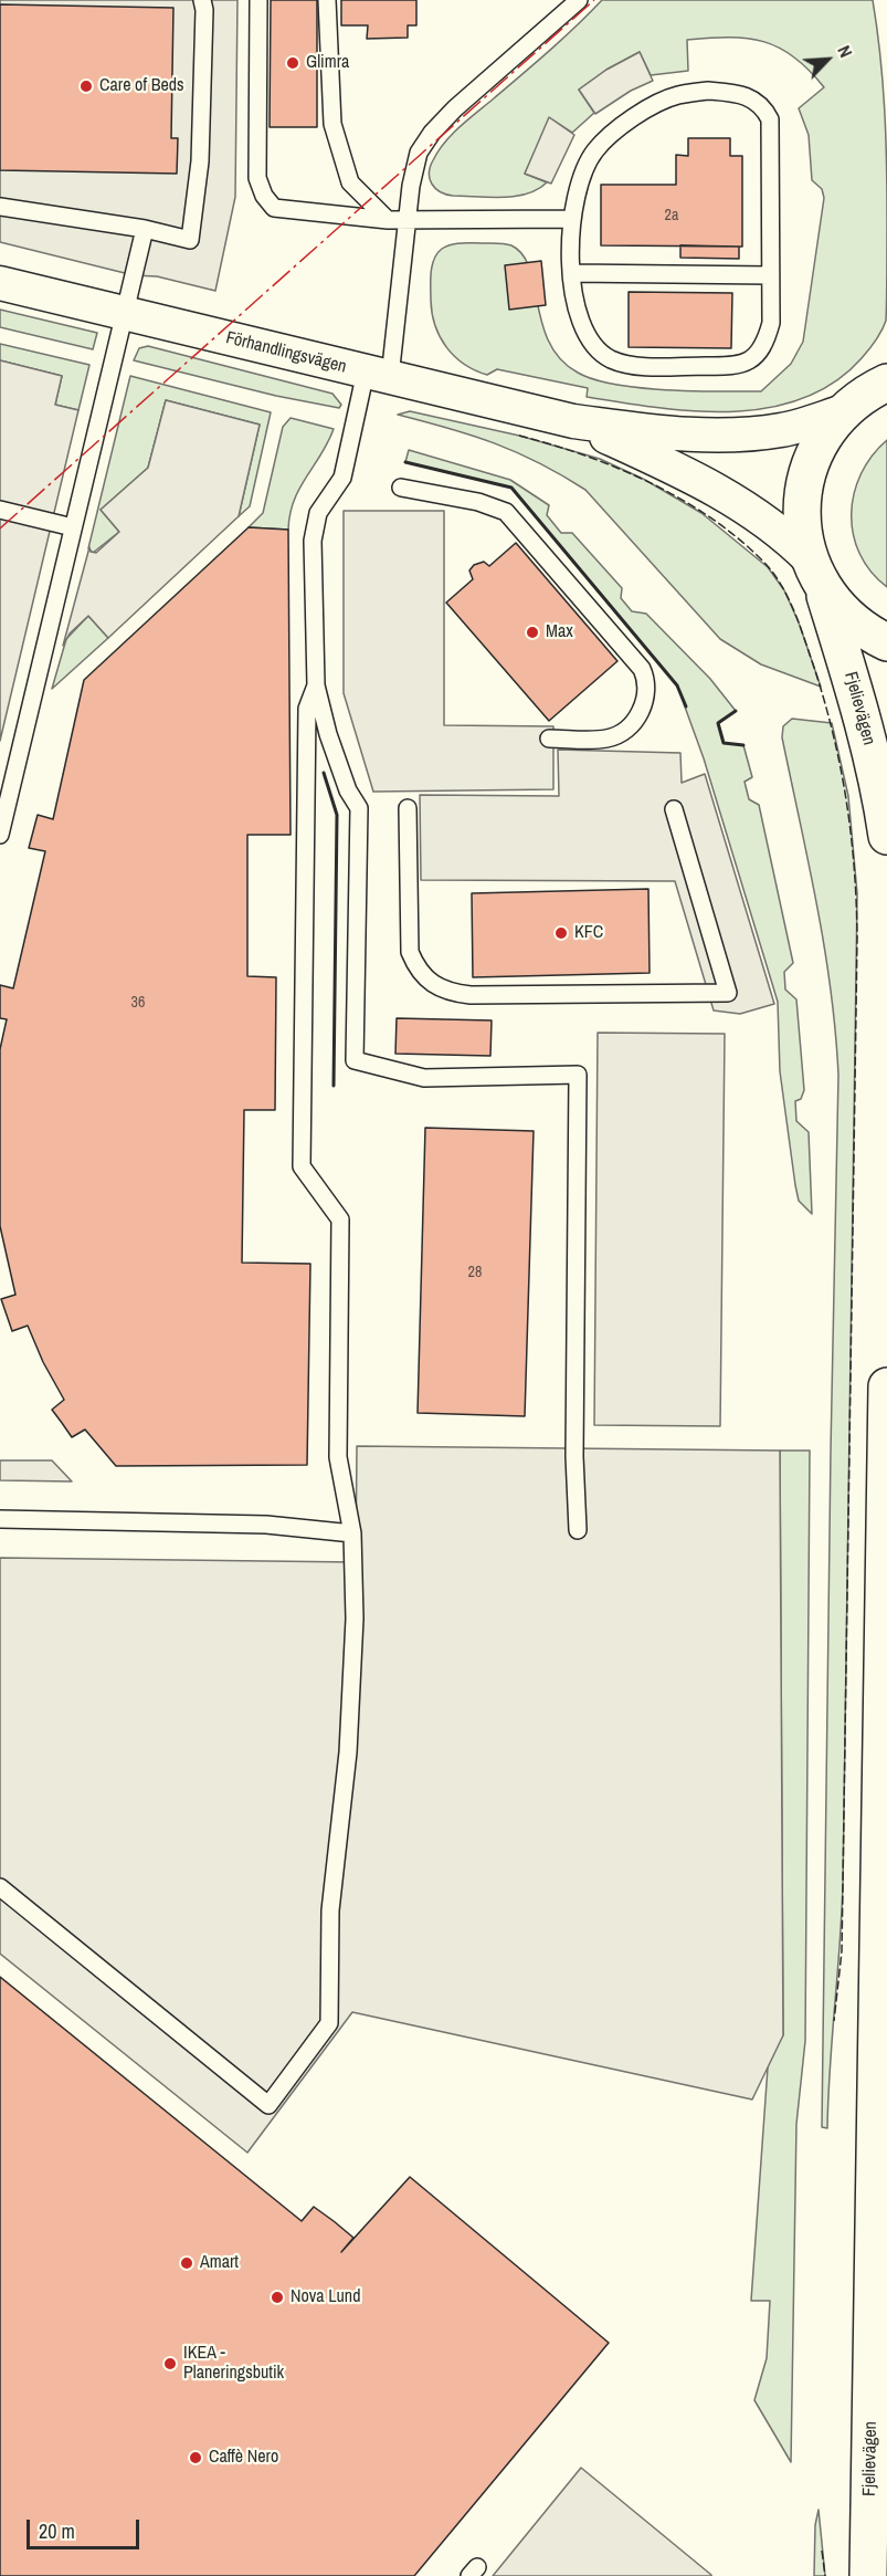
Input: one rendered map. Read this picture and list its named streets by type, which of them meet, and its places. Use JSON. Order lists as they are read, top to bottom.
{
  "streets": {
    "main road": ["Fjelievägen"],
    "street": ["Förhandlingsvägen"]
  },
  "crossings": [
    ["Förhandlingsvägen", "Fjelievägen"]
  ],
  "places": [
    "Glimra",
    "Care of Beds",
    "Max",
    "KFC",
    "Amart",
    "Nova Lund",
    "IKEA - Planeringsbutik",
    "Caffè Nero"
  ],
  "house_numbers": ["2a", "36", "28"],
  "scale_bar": "20 m",
  "north": "top right"
}
